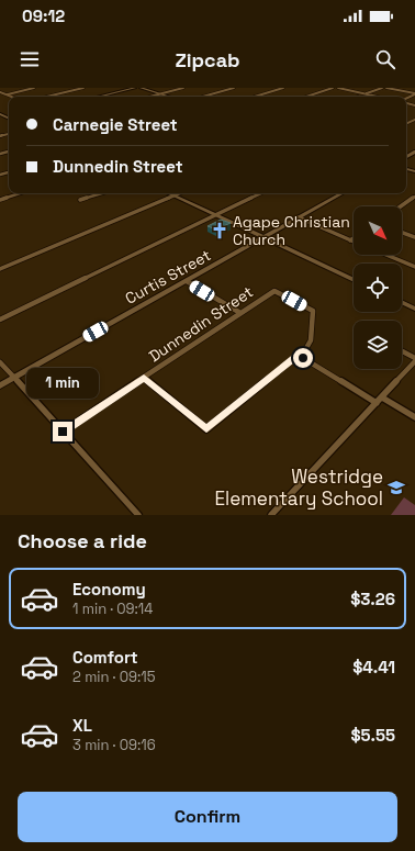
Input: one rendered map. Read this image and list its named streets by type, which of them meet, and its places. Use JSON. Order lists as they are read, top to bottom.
{
  "streets": {
    "street": ["Curtis Street", "Dunnedin Street"]
  },
  "places": {
    "church": ["Agape Christian Church"],
    "school or university": ["Westridge Elementary School"]
  },
  "north": "bottom right",
  "page": {
    "status": "09:12",
    "header": "Zipcab",
    "banner": ["Carnegie Street", "Dunnedin Street"],
    "bubble": "1 min",
    "heading": "Choose a ride",
    "list": [
      {
        "name": "Economy",
        "note": "1 min · 09:14",
        "value": "$3.26"
      },
      {
        "name": "Comfort",
        "note": "2 min · 09:15",
        "value": "$4.41"
      },
      {
        "name": "XL",
        "note": "3 min · 09:16",
        "value": "$5.55"
      }
    ],
    "buttons": "Confirm"
  }
}
